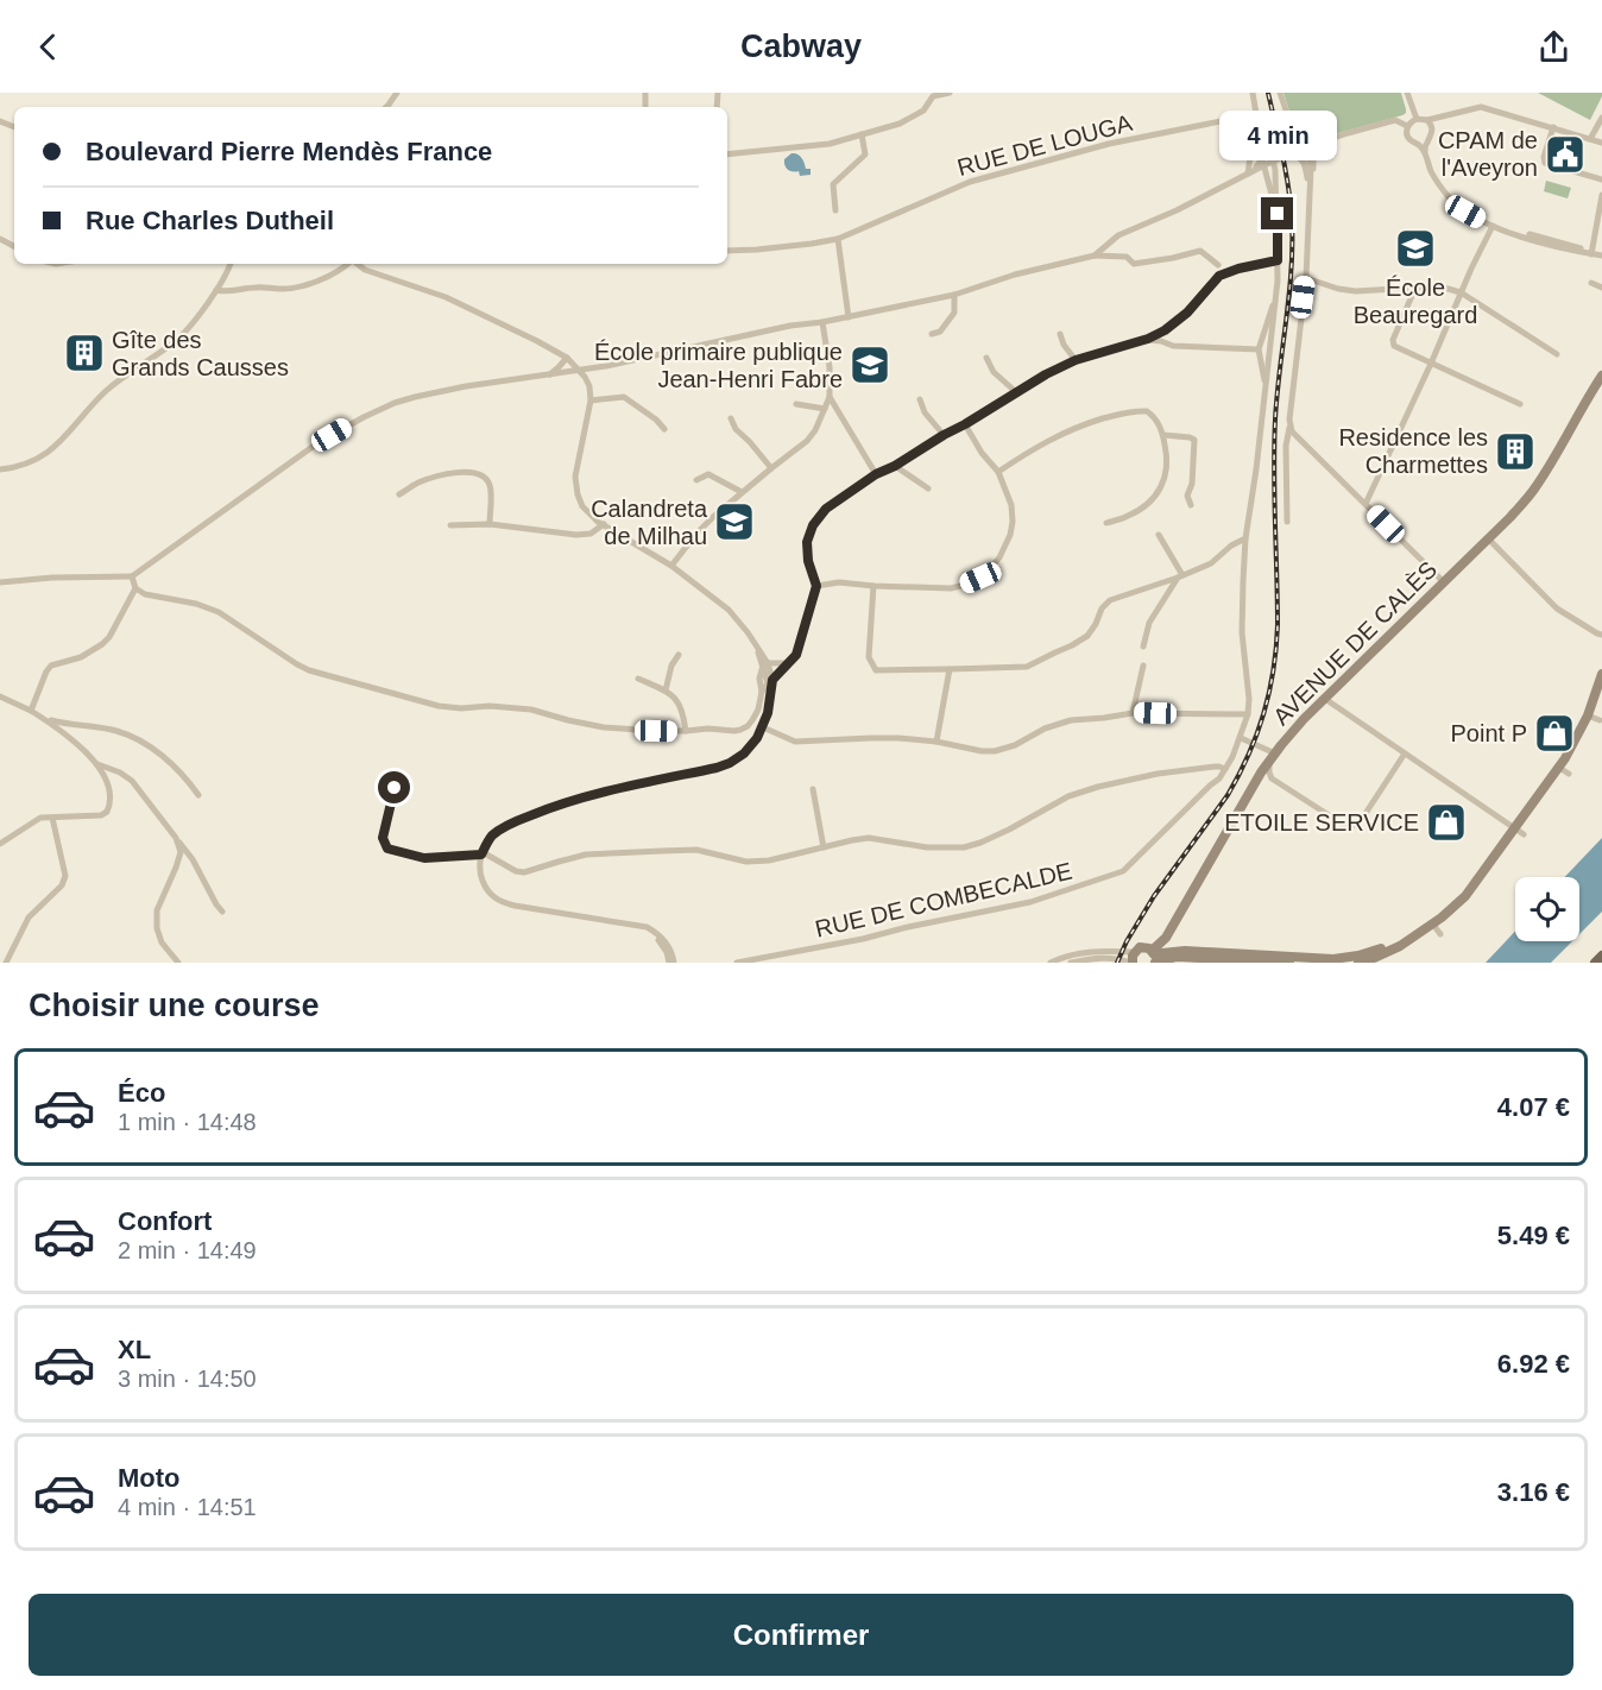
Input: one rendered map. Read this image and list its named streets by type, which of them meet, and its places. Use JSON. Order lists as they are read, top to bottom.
{
  "streets": {
    "main road": ["AVENUE DE CALÈS"],
    "street": ["RUE DE LOUGA", "RUE DE COMBECALDE"]
  },
  "places": {
    "public building": ["CPAM de l'Aveyron"],
    "school or university": ["École Beauregard", "École primaire publique Jean-Henri Fabre", "Calandreta de Milhau"],
    "building": ["Gîte des Grands Causses", "Residence les Charmettes"],
    "shop": ["Point P", "ETOILE SERVICE"]
  },
  "page": {
    "header": "Cabway",
    "banner": ["Boulevard Pierre Mendès France", "Rue Charles Dutheil"],
    "bubble": "4 min",
    "heading": "Choisir une course",
    "list": [
      {
        "name": "Éco",
        "note": "1 min · 14:48",
        "value": "4.07 €"
      },
      {
        "name": "Confort",
        "note": "2 min · 14:49",
        "value": "5.49 €"
      },
      {
        "name": "XL",
        "note": "3 min · 14:50",
        "value": "6.92 €"
      },
      {
        "name": "Moto",
        "note": "4 min · 14:51",
        "value": "3.16 €"
      }
    ],
    "buttons": "Confirmer"
  }
}
